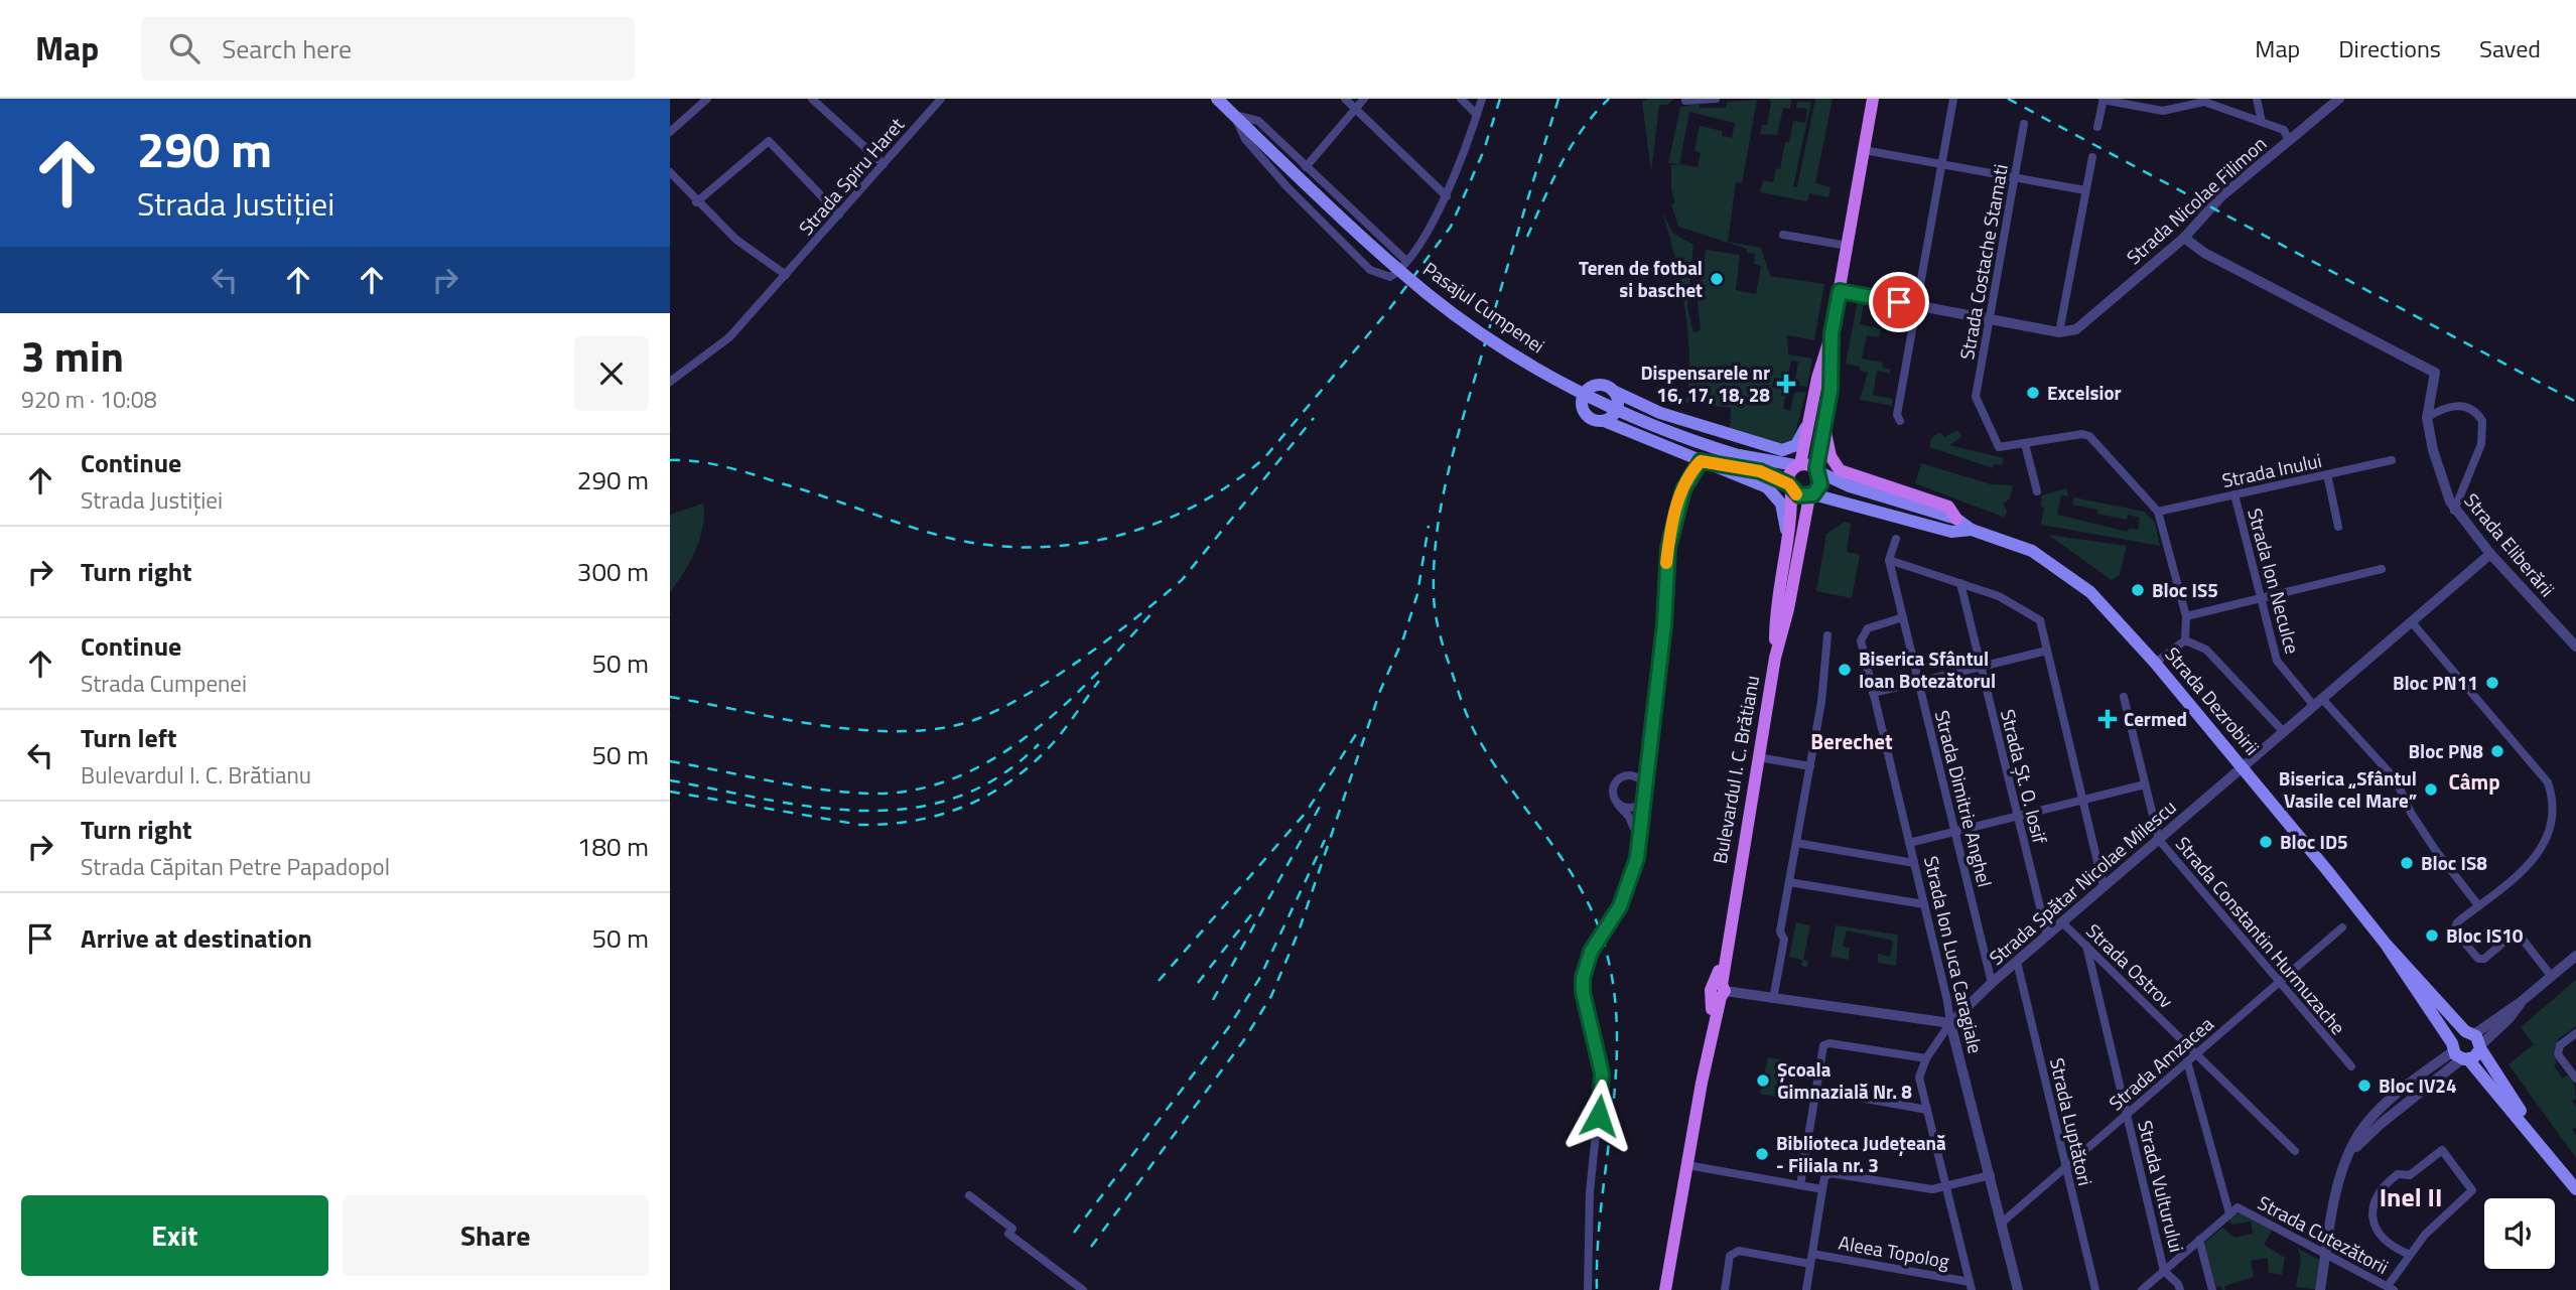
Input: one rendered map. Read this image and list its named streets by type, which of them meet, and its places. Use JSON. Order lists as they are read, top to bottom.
{
  "streets": {
    "main road": ["Pasajul Cumpenei", "Strada Dezrobirii", "Bulevardul I. C. Brătianu"],
    "street": [
      "Strada Spiru Haret",
      "Strada Nicolae Filimon",
      "Strada Costache Stamati",
      "Strada Inului",
      "Strada Eliberării",
      "Strada Ion Neculce",
      "Strada Șt. O. Iosif",
      "Strada Dimitrie Anghel",
      "Strada Spătar Nicolae Milescu",
      "Strada Constantin Hurmuzache",
      "Strada Ion Luca Caragiale",
      "Strada Ostrov",
      "Strada Amzacea",
      "Strada Luptători",
      "Strada Vulturului",
      "Strada Cutezătorii",
      "Aleea Topolog"
    ]
  },
  "crossings": [
    ["Strada Nicolae Filimon", "Strada Eliberării"],
    ["Strada Inului", "Strada Ion Neculce"],
    ["Strada Eliberării", "Strada Spătar Nicolae Milescu"],
    ["Strada Ion Neculce", "Strada Spătar Nicolae Milescu"],
    ["Strada Dezrobirii", "Bulevardul I. C. Brătianu"],
    ["Strada Dezrobirii", "Strada Spătar Nicolae Milescu"],
    ["Strada Șt. O. Iosif", "Strada Spătar Nicolae Milescu"],
    ["Strada Dimitrie Anghel", "Strada Spătar Nicolae Milescu"],
    ["Strada Dimitrie Anghel", "Strada Ion Luca Caragiale"],
    ["Strada Spătar Nicolae Milescu", "Strada Constantin Hurmuzache"],
    ["Strada Spătar Nicolae Milescu", "Strada Ion Luca Caragiale"],
    ["Strada Spătar Nicolae Milescu", "Strada Ostrov"],
    ["Strada Spătar Nicolae Milescu", "Strada Luptători"],
    ["Strada Spătar Nicolae Milescu", "Aleea Topolog"],
    ["Strada Constantin Hurmuzache", "Strada Amzacea"],
    ["Strada Ion Luca Caragiale", "Strada Amzacea"],
    ["Strada Ion Luca Caragiale", "Aleea Topolog"],
    ["Strada Ostrov", "Strada Amzacea"],
    ["Strada Ostrov", "Strada Vulturului"],
    ["Strada Amzacea", "Strada Luptători"],
    ["Strada Amzacea", "Strada Vulturului"]
  ],
  "districts": ["Berechet", "Câmp", "Inel II"],
  "places": {
    "other": [
      "Teren de fotbal si baschet",
      "Excelsior",
      "Bloc IS5",
      "Biserica Sfântul Ioan Botezătorul",
      "Bloc PN11",
      "Bloc PN8",
      "Biserica „Sfântul Vasile cel Mare”",
      "Bloc ID5",
      "Bloc IS8",
      "Bloc IS10",
      "Școala Gimnazială Nr. 8",
      "Bloc IV24",
      "Biblioteca Județeană - Filiala nr. 3"
    ],
    "health": ["Dispensarele nr 16, 17, 18, 28", "Cermed"]
  },
  "page": {
    "header": "Map",
    "search": "Search here",
    "nav": ["Map", "Directions", "Saved"],
    "turn": ["290 m", "Strada Justiției"],
    "heading": ["3 min", "920 m · 10:08"],
    "list": [
      {
        "name": "Continue",
        "note": "Strada Justiției",
        "value": "290 m"
      },
      {
        "name": "Turn right",
        "value": "300 m"
      },
      {
        "name": "Continue",
        "note": "Strada Cumpenei",
        "value": "50 m"
      },
      {
        "name": "Turn left",
        "note": "Bulevardul I. C. Brătianu",
        "value": "50 m"
      },
      {
        "name": "Turn right",
        "note": "Strada Căpitan Petre Papadopol",
        "value": "180 m"
      },
      {
        "name": "Arrive at destination",
        "value": "50 m"
      }
    ],
    "buttons": ["Exit", "Share"]
  }
}
